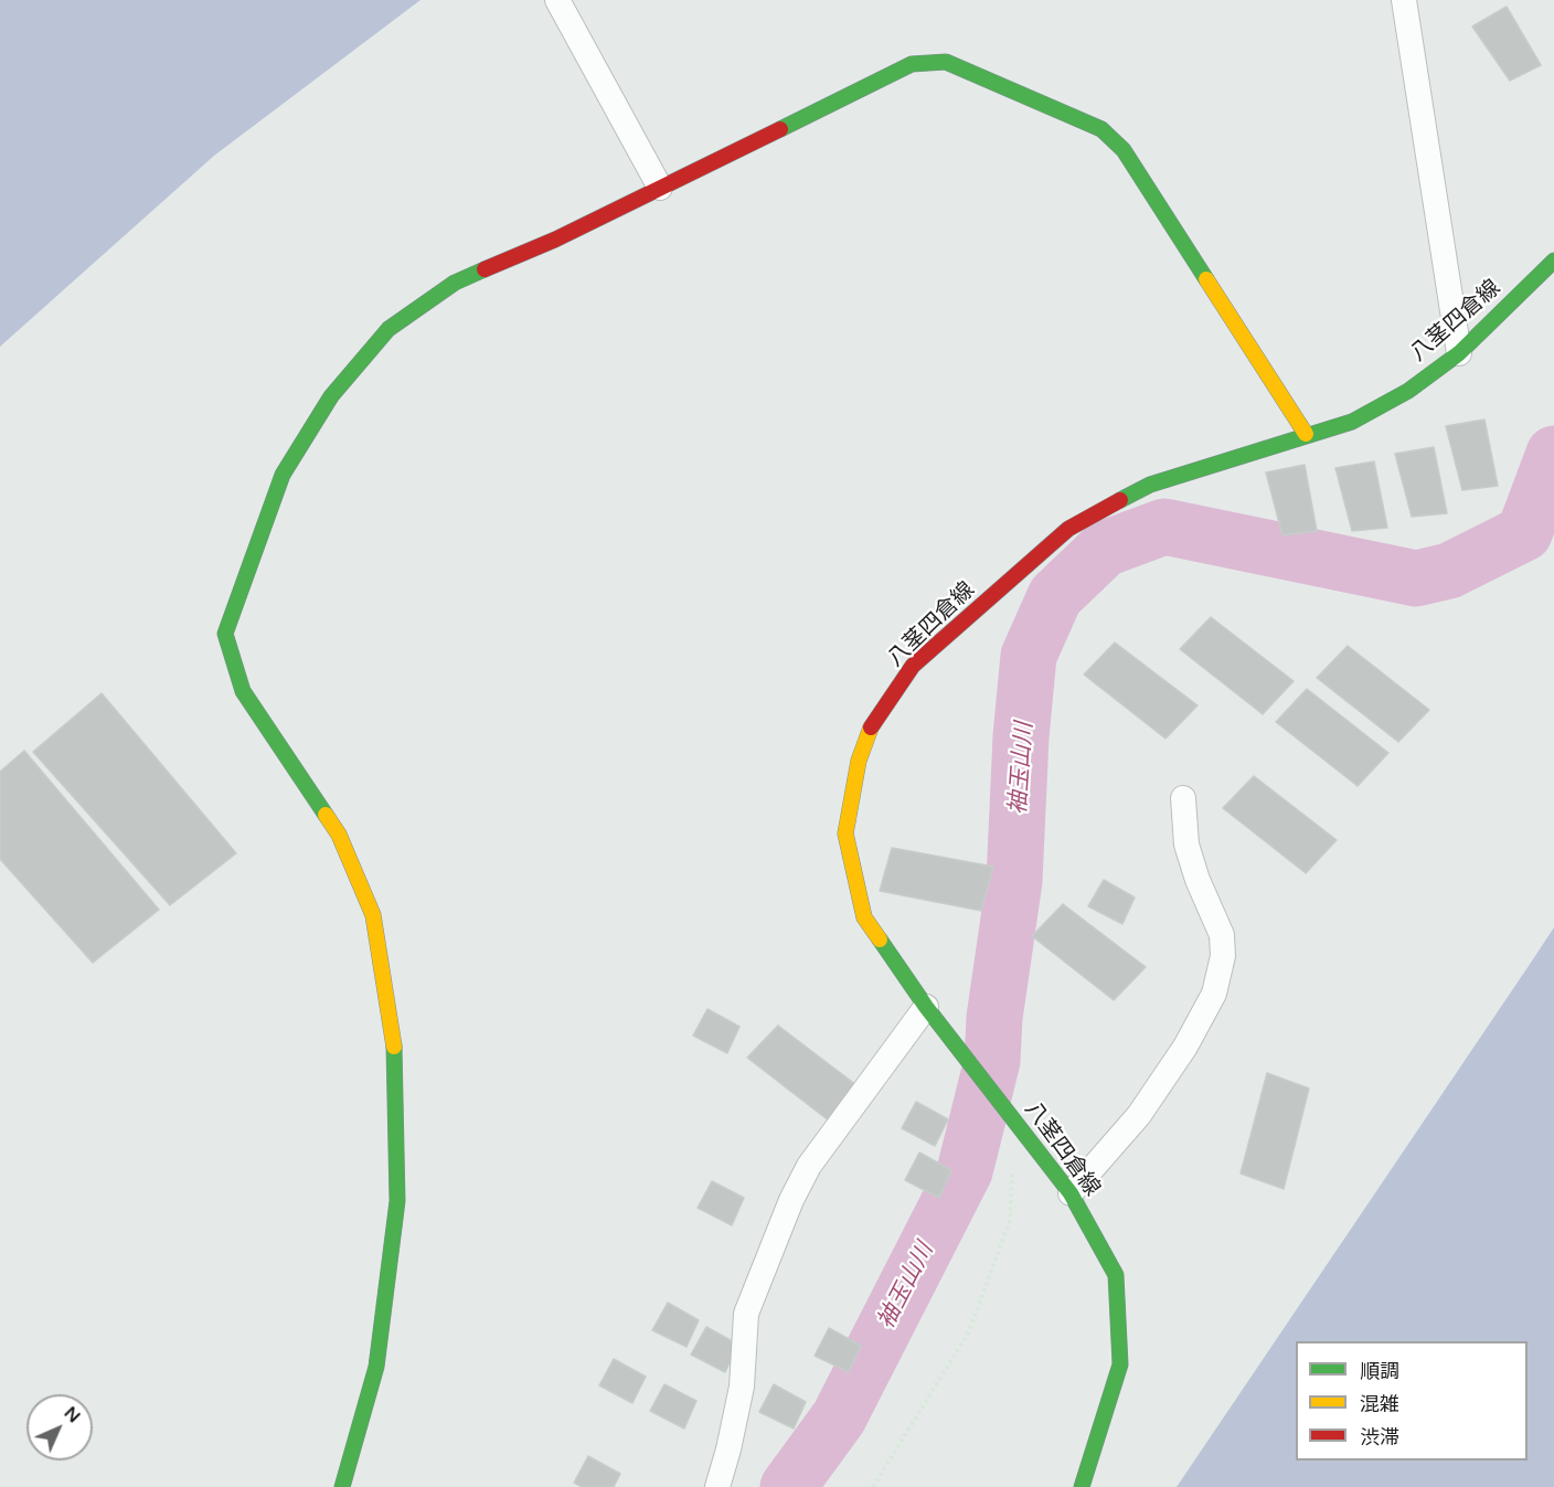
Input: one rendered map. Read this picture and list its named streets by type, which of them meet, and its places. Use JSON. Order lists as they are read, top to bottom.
{
  "streets": {
    "street": ["八茎四倉線"]
  },
  "water": ["袖玉山川"],
  "legend": ["順調", "混雑", "渋滞"],
  "north": "top right"
}
